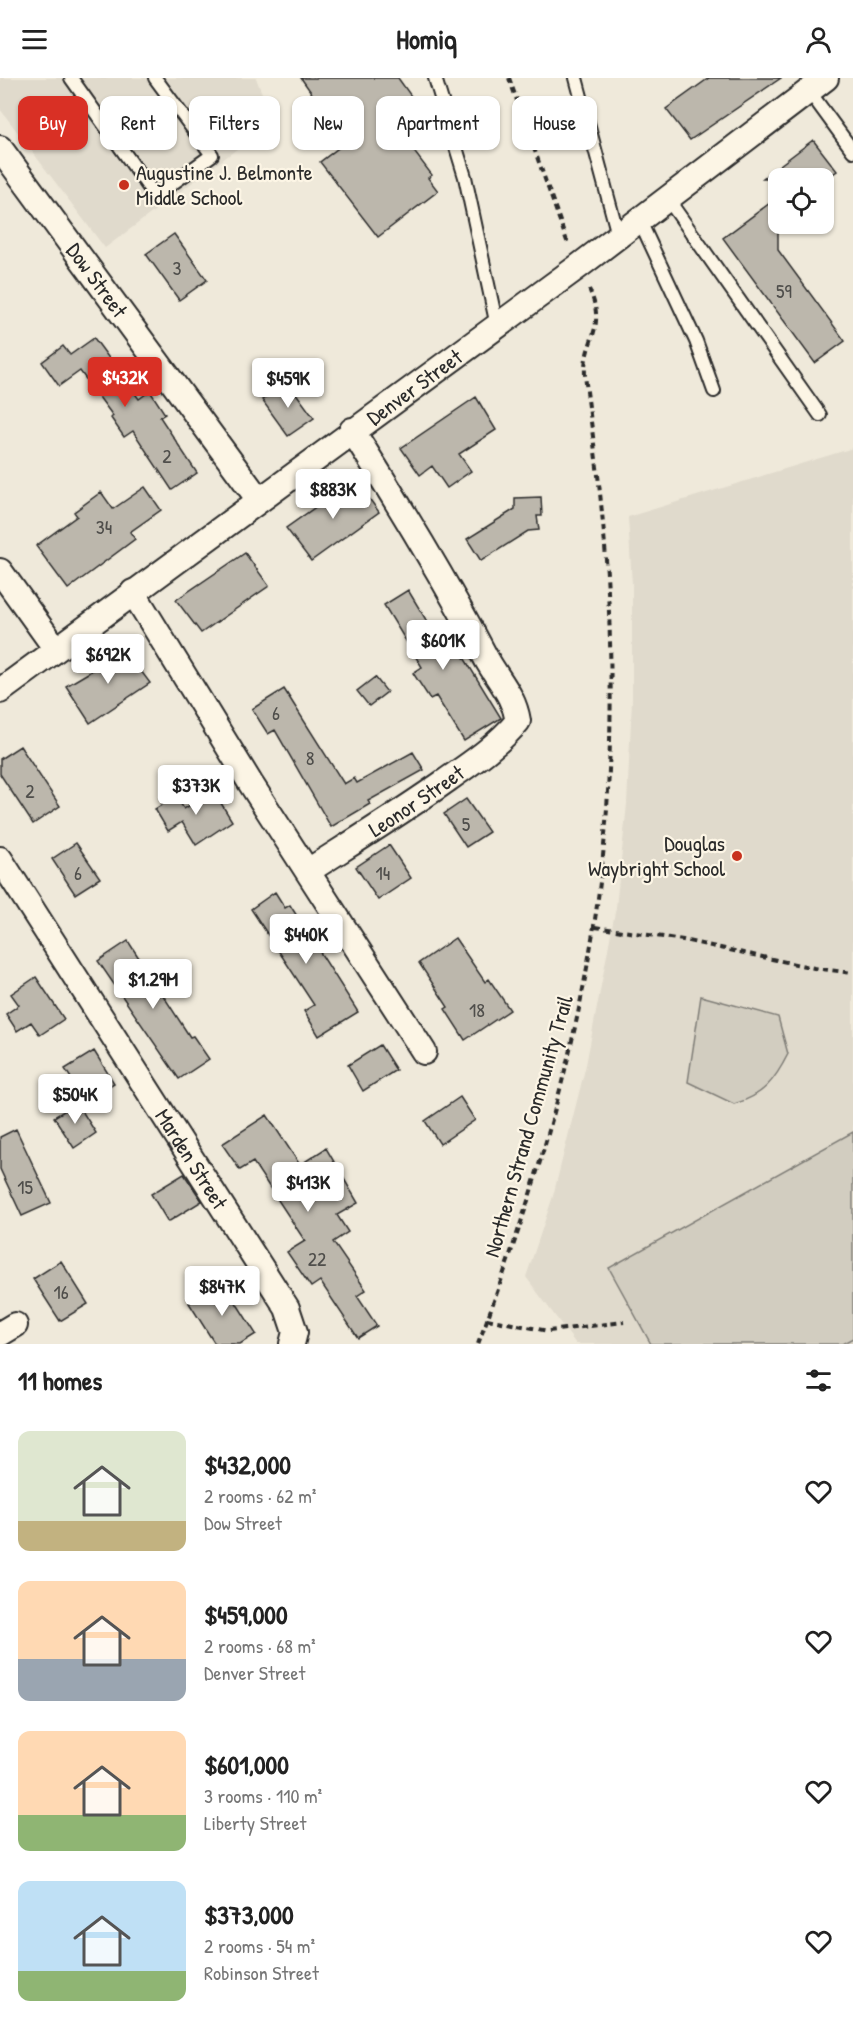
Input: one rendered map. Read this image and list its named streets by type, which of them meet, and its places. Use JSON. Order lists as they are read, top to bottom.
{
  "streets": {
    "street": [
      "Dow Street",
      "Denver Street",
      "Leonor Street",
      "Marden Street"
    ],
    "path": ["Northern Strand Community Trail"]
  },
  "crossings": [
    ["Dow Street", "Denver Street"],
    ["Denver Street", "Leonor Street"]
  ],
  "places": ["Augustine J. Belmonte Middle School", "Douglas Waybright School"],
  "house_numbers": [
    "3",
    "59",
    "2",
    "34",
    "6",
    "8",
    "2",
    "5",
    "6",
    "14",
    "18",
    "15",
    "22",
    "16"
  ],
  "page": {
    "header": "Homiq",
    "chip": [
      "Buy",
      "Rent",
      "Filters",
      "New",
      "Apartment",
      "House"
    ],
    "price": [
      "$432K",
      "$459K",
      "$883K",
      "$601K",
      "$692K",
      "$373K",
      "$440K",
      "$1.29M",
      "$504K",
      "$413K",
      "$847K"
    ],
    "heading": "11 homes",
    "list": [
      {
        "name": "$432,000",
        "note": "2 rooms · 62 m² · Dow Street"
      },
      {
        "name": "$459,000",
        "note": "2 rooms · 68 m² · Denver Street"
      },
      {
        "name": "$601,000",
        "note": "3 rooms · 110 m² · Liberty Street"
      },
      {
        "name": "$373,000",
        "note": "2 rooms · 54 m² · Robinson Street"
      }
    ]
  }
}
